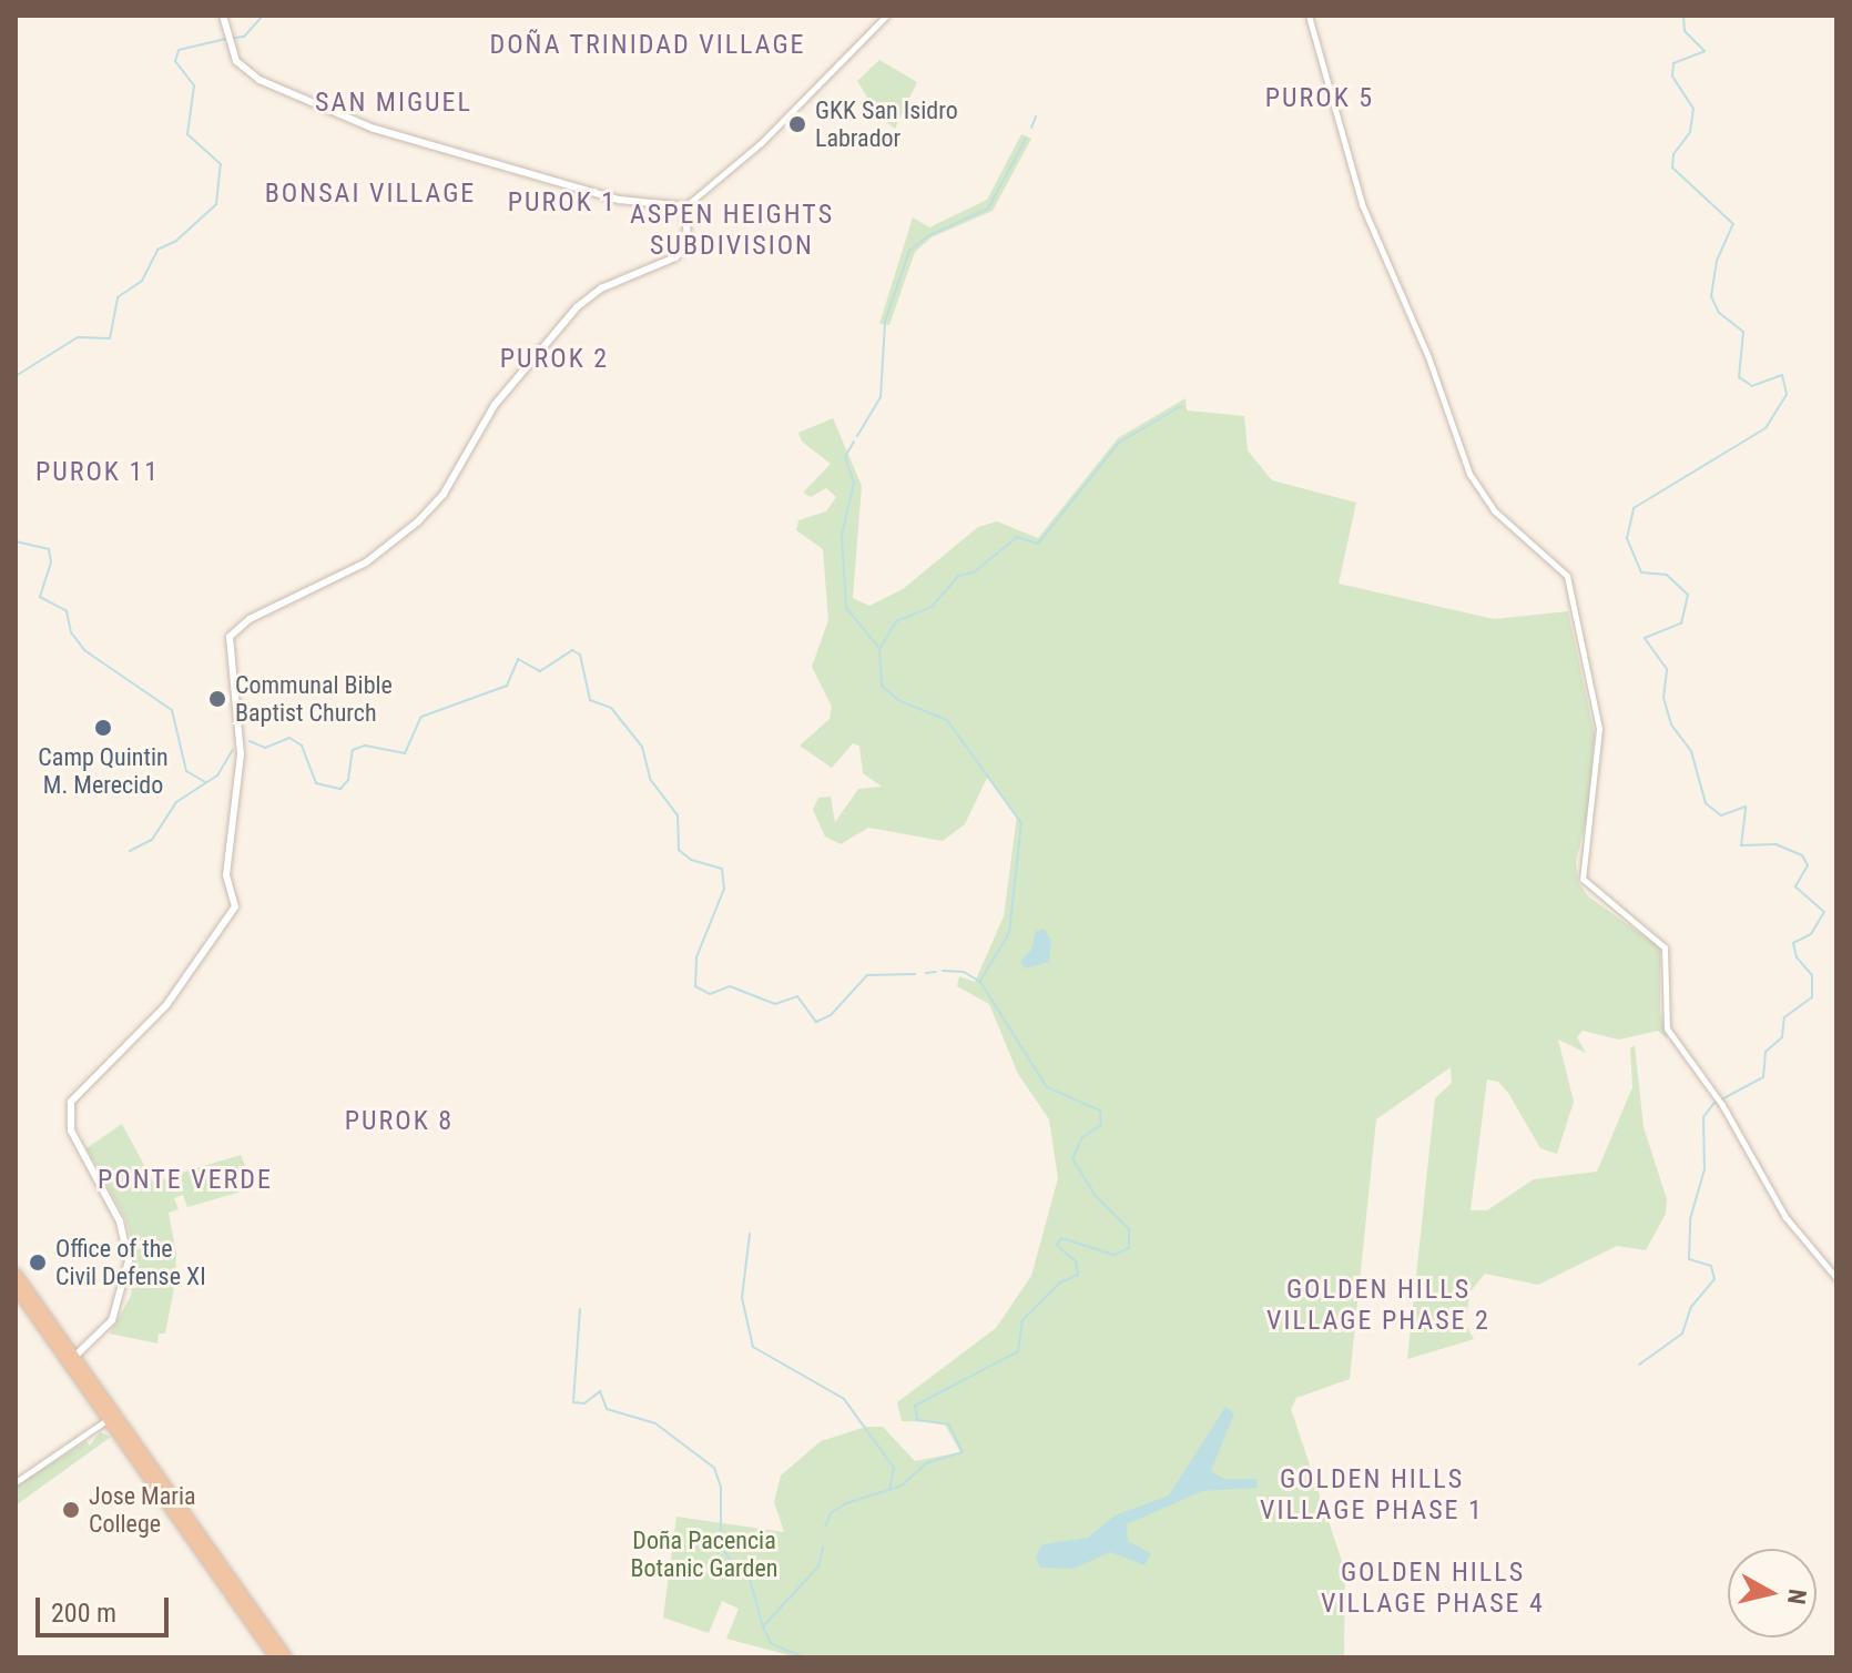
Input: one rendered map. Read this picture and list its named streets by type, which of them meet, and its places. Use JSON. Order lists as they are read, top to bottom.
{
  "districts": [
    "DOÑA TRINIDAD VILLAGE",
    "PUROK 5",
    "SAN MIGUEL",
    "BONSAI VILLAGE",
    "PUROK 1",
    "ASPEN HEIGHTS SUBDIVISION",
    "PUROK 2",
    "PUROK 11",
    "PUROK 8",
    "PONTE VERDE",
    "GOLDEN HILLS VILLAGE PHASE 2",
    "GOLDEN HILLS VILLAGE PHASE 1",
    "GOLDEN HILLS VILLAGE PHASE 4"
  ],
  "parks": ["Doña Pacencia Botanic Garden"],
  "places": [
    "GKK San Isidro Labrador",
    "Communal Bible Baptist Church",
    "Camp Quintin M. Merecido",
    "Office of the Civil Defense XI",
    "Jose Maria College"
  ],
  "scale_bar": "200 m",
  "north": "right"
}
